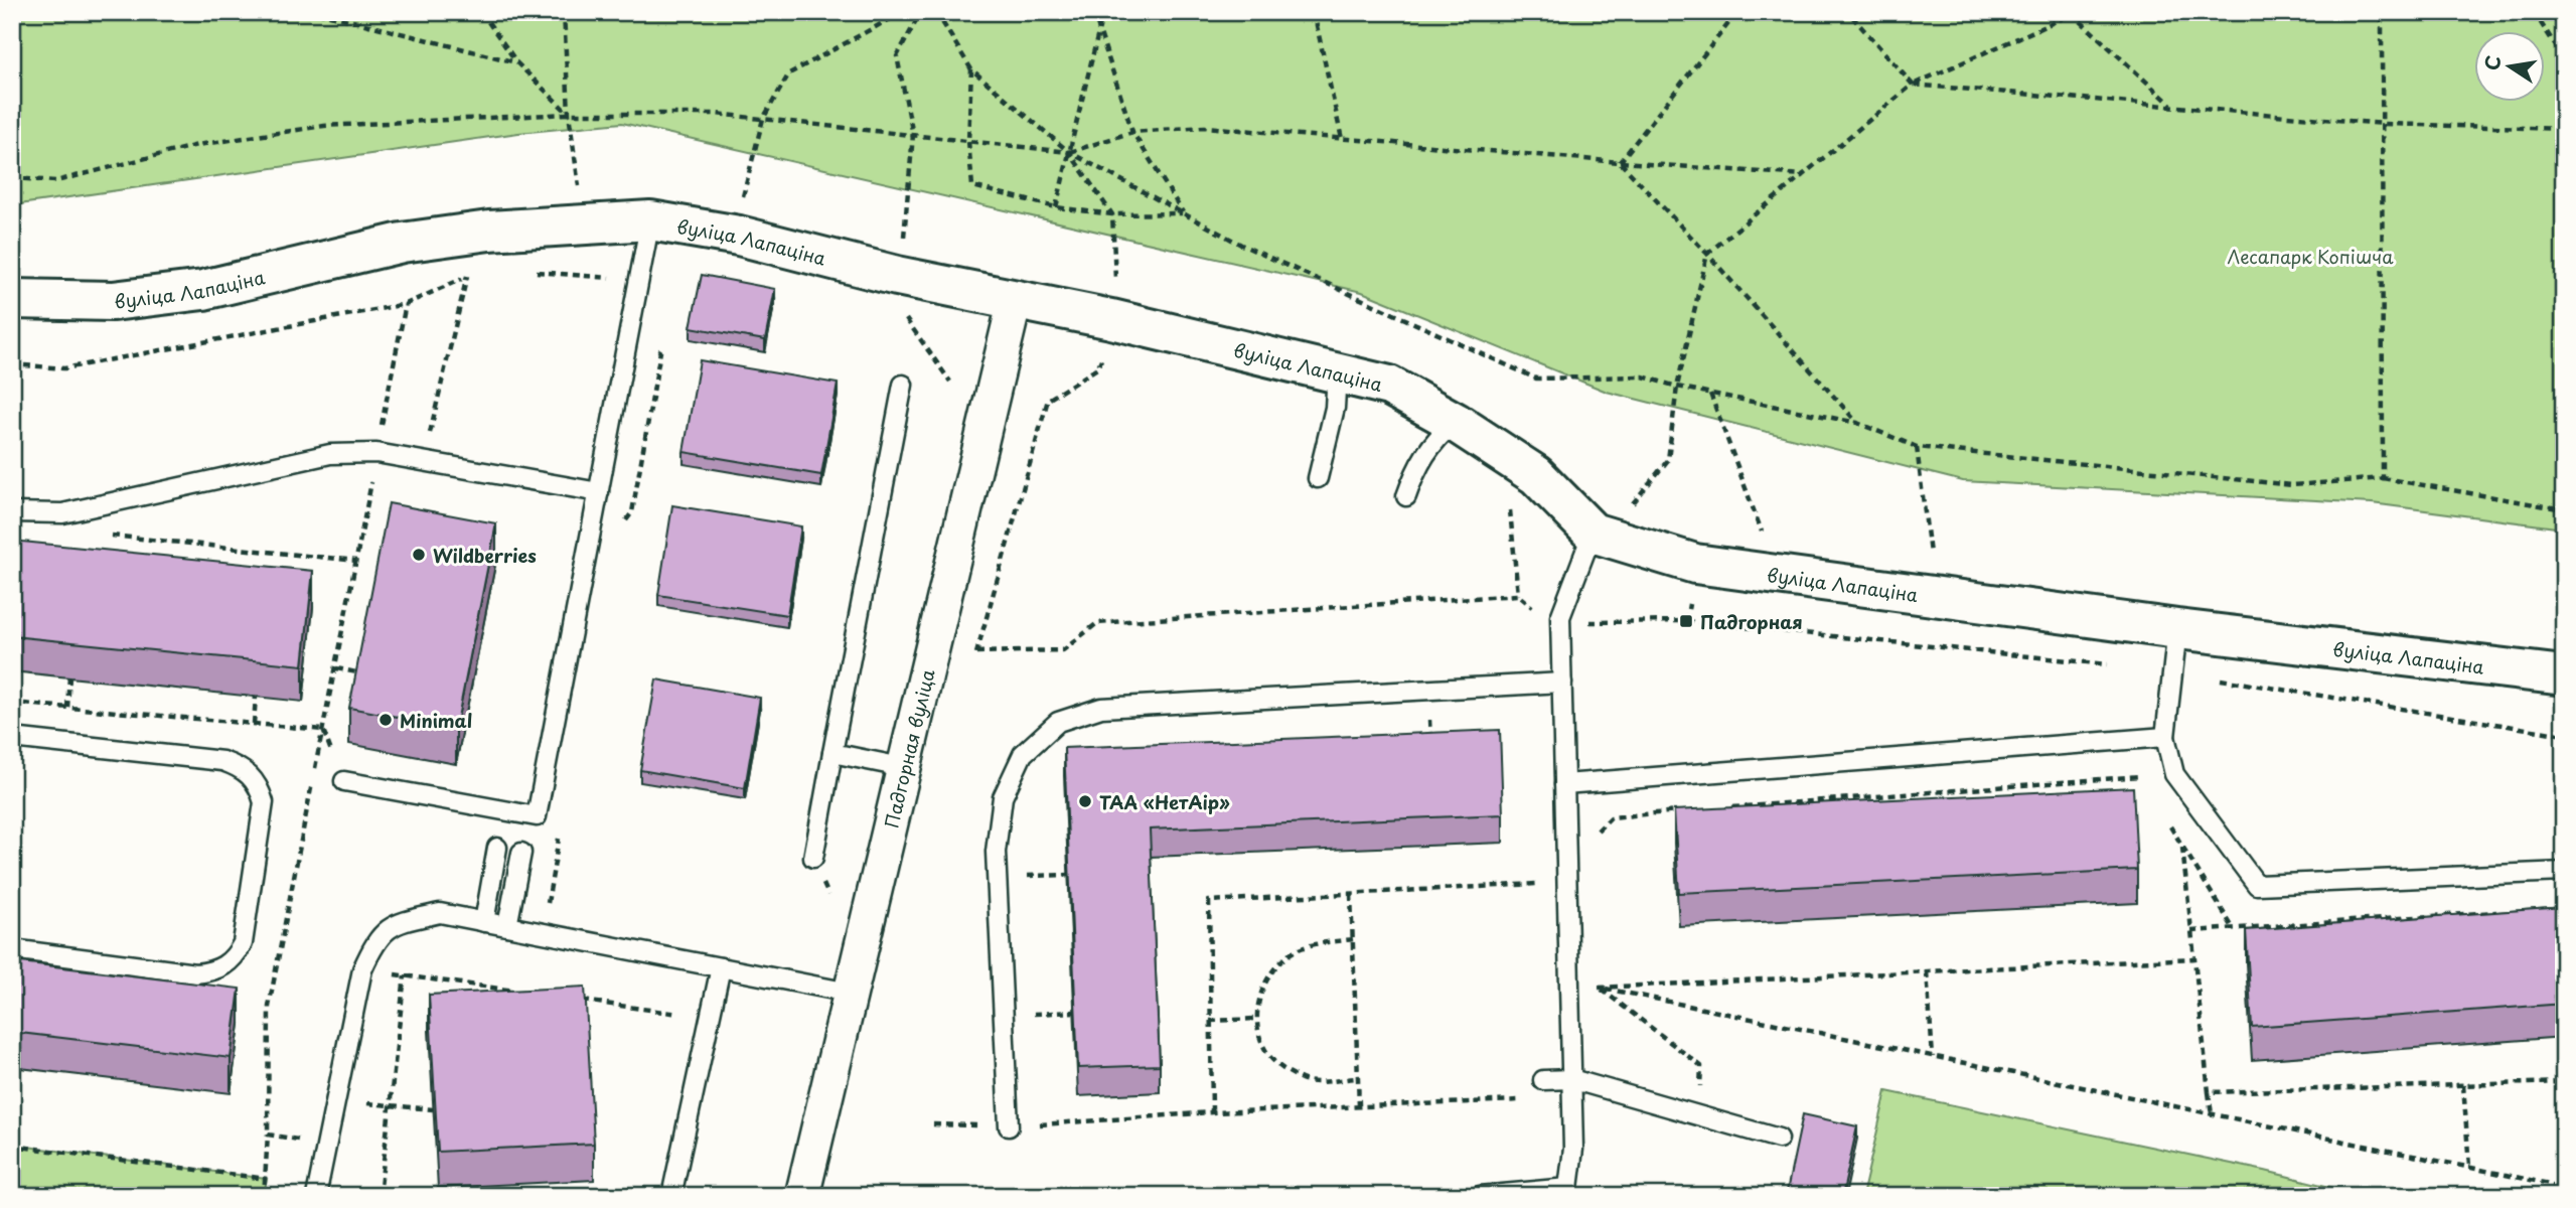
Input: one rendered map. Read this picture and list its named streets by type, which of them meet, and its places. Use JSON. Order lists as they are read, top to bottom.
{
  "streets": {
    "main road": ["вуліца Лапаціна"],
    "street": ["Падгорная вуліца"]
  },
  "crossings": [
    ["вуліца Лапаціна", "Падгорная вуліца"]
  ],
  "parks": ["Лесапарк Копішча"],
  "places": {
    "other": ["Wildberries", "Minimal", "ТАА «НетАір»"],
    "transit": ["Падгорная"]
  },
  "north": "left"
}
